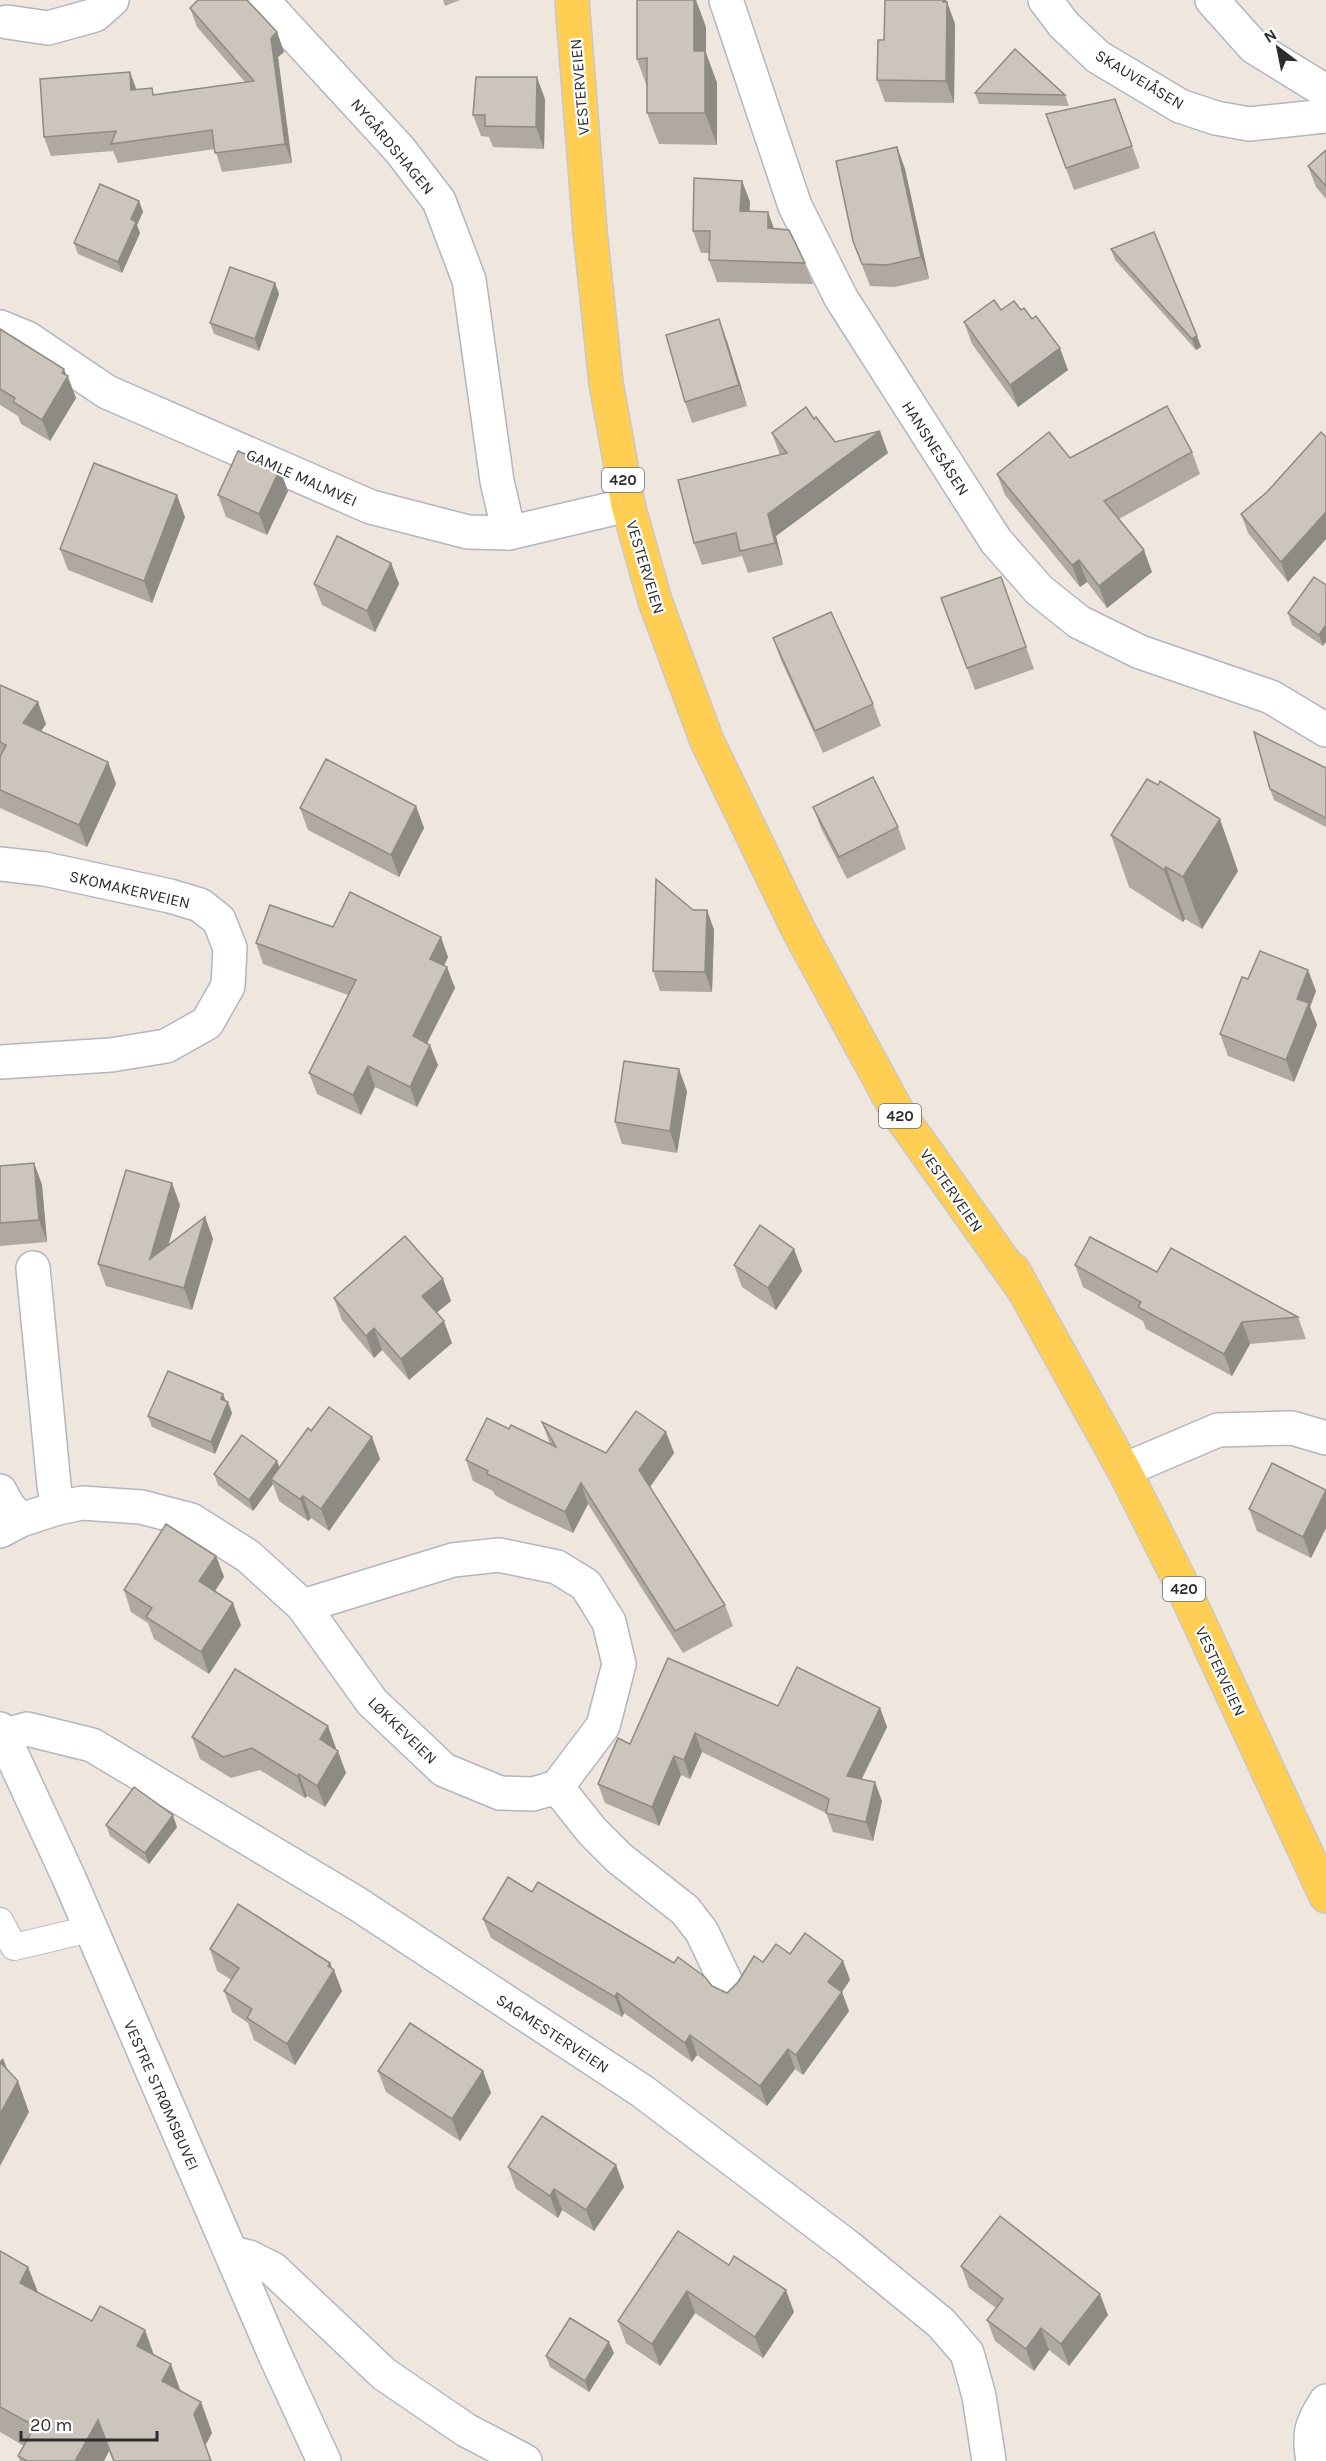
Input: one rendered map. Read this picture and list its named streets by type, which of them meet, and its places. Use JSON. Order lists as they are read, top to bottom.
{
  "streets": {
    "main road": ["VESTERVEIEN", "420"],
    "street": [
      "SKAUVEIÅSEN",
      "NYGÅRDSHAGEN",
      "HANSNESÅSEN",
      "GAMLE MALMVEI",
      "SKOMAKERVEIEN",
      "LØKKEVEIEN",
      "SAGMESTERVEIEN",
      "VESTRE STRØMSBUVEI"
    ]
  },
  "crossings": [
    ["VESTERVEIEN", "GAMLE MALMVEI"],
    ["NYGÅRDSHAGEN", "GAMLE MALMVEI"],
    ["SAGMESTERVEIEN", "VESTRE STRØMSBUVEI"]
  ],
  "scale_bar": "20 m",
  "north": "top left"
}
